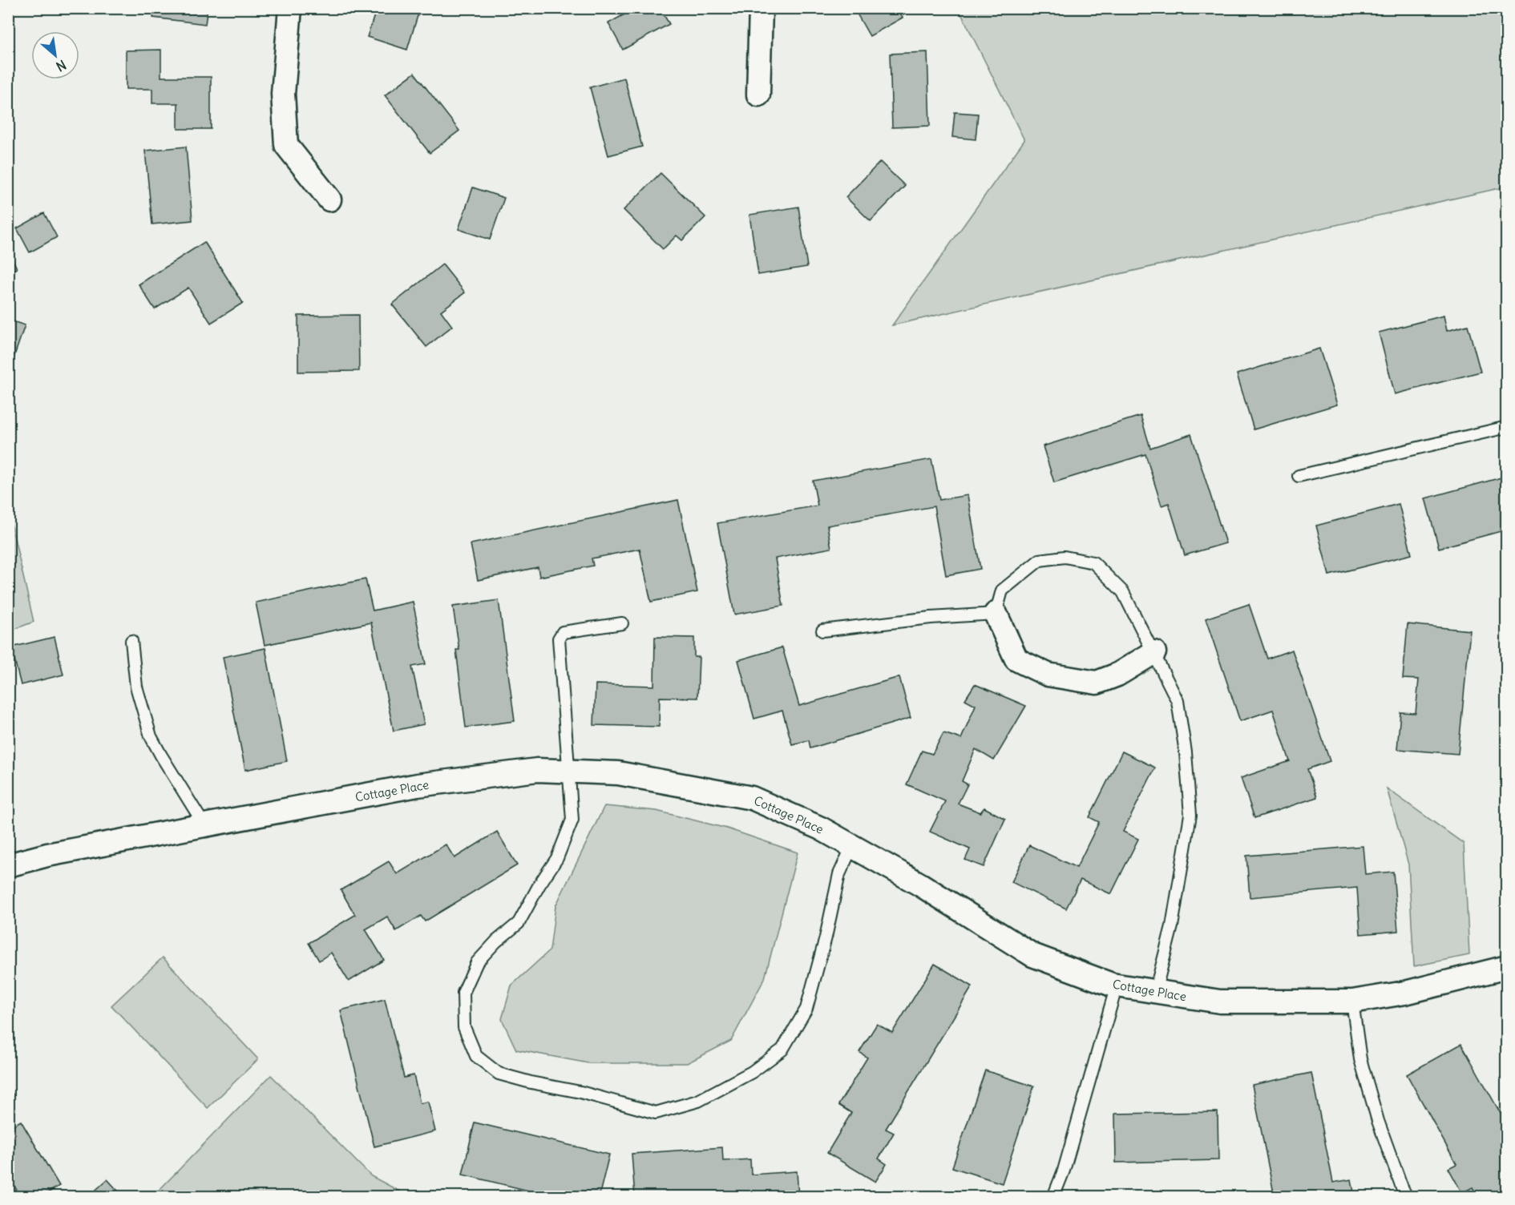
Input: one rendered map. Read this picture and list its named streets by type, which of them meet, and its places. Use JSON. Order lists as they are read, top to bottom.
{
  "streets": {
    "street": ["Cottage Place"]
  },
  "north": "bottom right"
}
